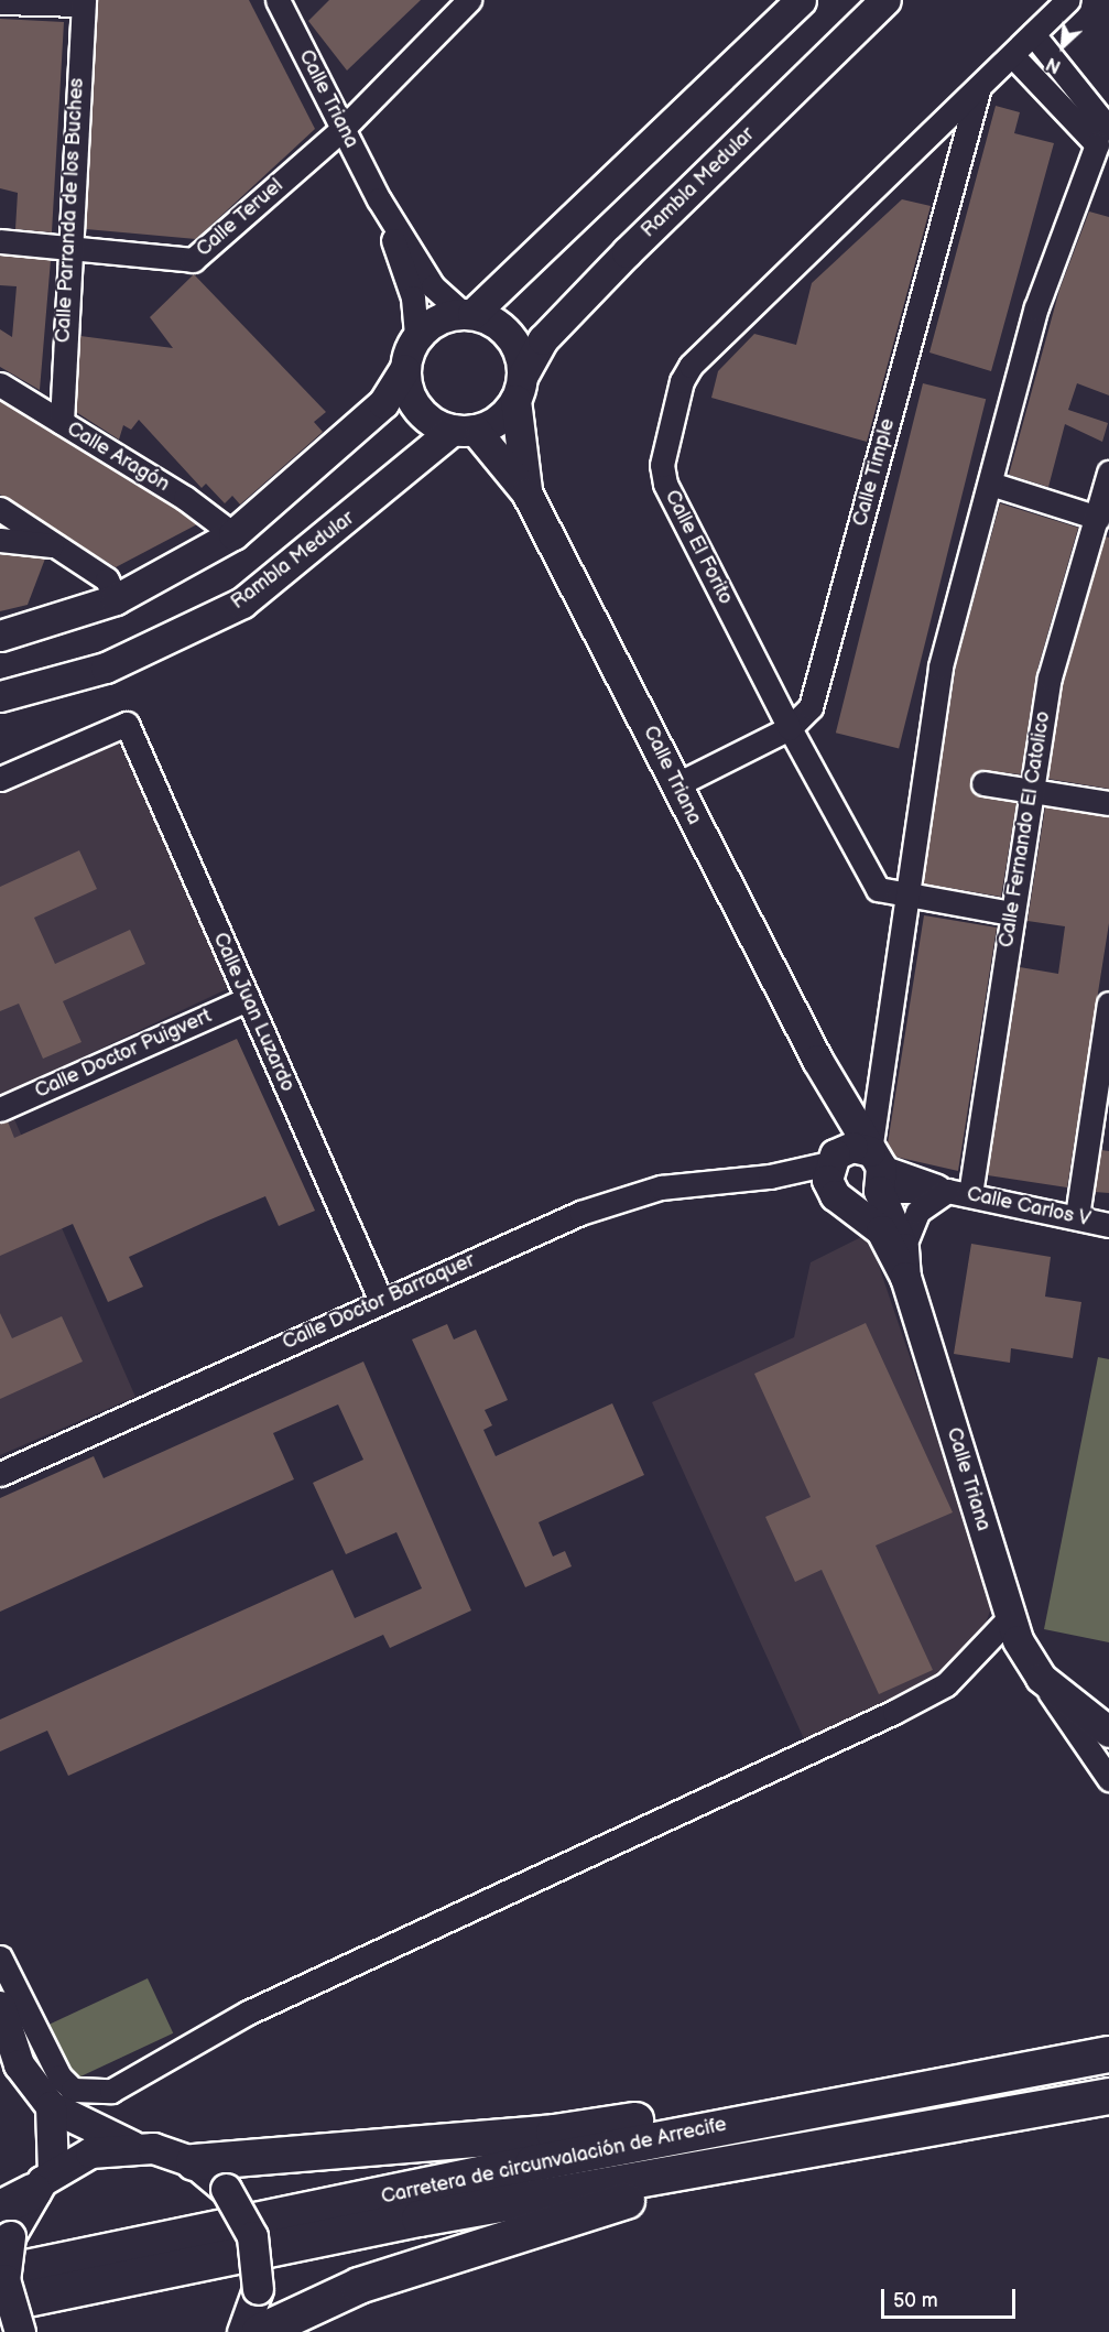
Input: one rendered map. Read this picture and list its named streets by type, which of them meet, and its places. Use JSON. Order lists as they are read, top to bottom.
{
  "streets": {
    "highway": ["Carretera de circunvalación de Arrecife"],
    "main road": ["Calle Triana", "Rambla Medular"],
    "street": [
      "Calle Parranda de los Buches",
      "Calle Teruel",
      "Calle Aragón",
      "Calle Timple",
      "Calle El Forito",
      "Calle Fernando El Catolico",
      "Calle Juan Luzardo",
      "Calle Doctor Puigvert",
      "Calle Carlos V",
      "Calle Doctor Barraquer"
    ]
  },
  "crossings": [
    ["Calle Triana", "Rambla Medular"],
    ["Calle Triana", "Calle Teruel"],
    ["Calle Triana", "Calle Timple"],
    ["Calle Triana", "Calle Carlos V"],
    ["Calle Triana", "Calle Doctor Barraquer"],
    ["Calle Parranda de los Buches", "Calle Teruel"],
    ["Calle Parranda de los Buches", "Calle Aragón"],
    ["Calle Timple", "Calle El Forito"],
    ["Calle El Forito", "Calle Fernando El Catolico"],
    ["Calle Fernando El Catolico", "Calle Carlos V"],
    ["Calle Juan Luzardo", "Calle Doctor Puigvert"],
    ["Calle Juan Luzardo", "Calle Doctor Barraquer"],
    ["Calle Carlos V", "Calle Doctor Barraquer"]
  ],
  "scale_bar": "50 m",
  "north": "bottom left"
}
